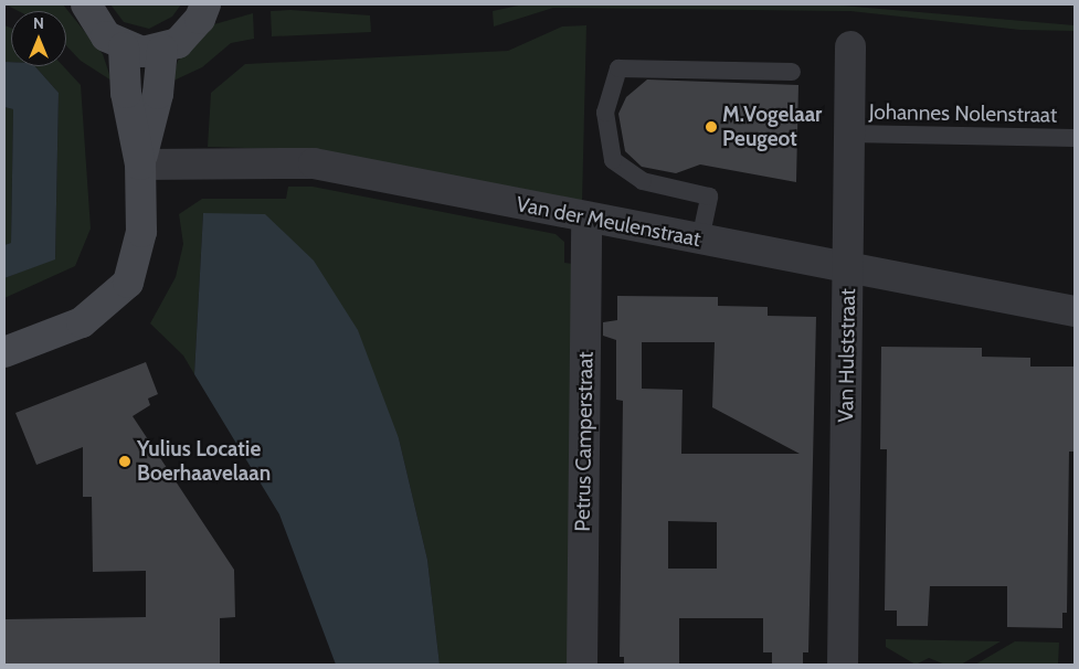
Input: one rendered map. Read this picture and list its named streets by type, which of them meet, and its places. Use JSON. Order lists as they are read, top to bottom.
{
  "streets": {
    "street": ["Van der Meulenstraat", "Van Hulststraat", "Petrus Camperstraat"],
    "lane": ["Johannes Nolenstraat"]
  },
  "crossings": [
    ["Johannes Nolenstraat", "Van Hulststraat"],
    ["Van der Meulenstraat", "Van Hulststraat"],
    ["Van der Meulenstraat", "Petrus Camperstraat"]
  ],
  "places": ["M.Vogelaar Peugeot", "Yulius Locatie Boerhaavelaan"],
  "north": "top"
}
